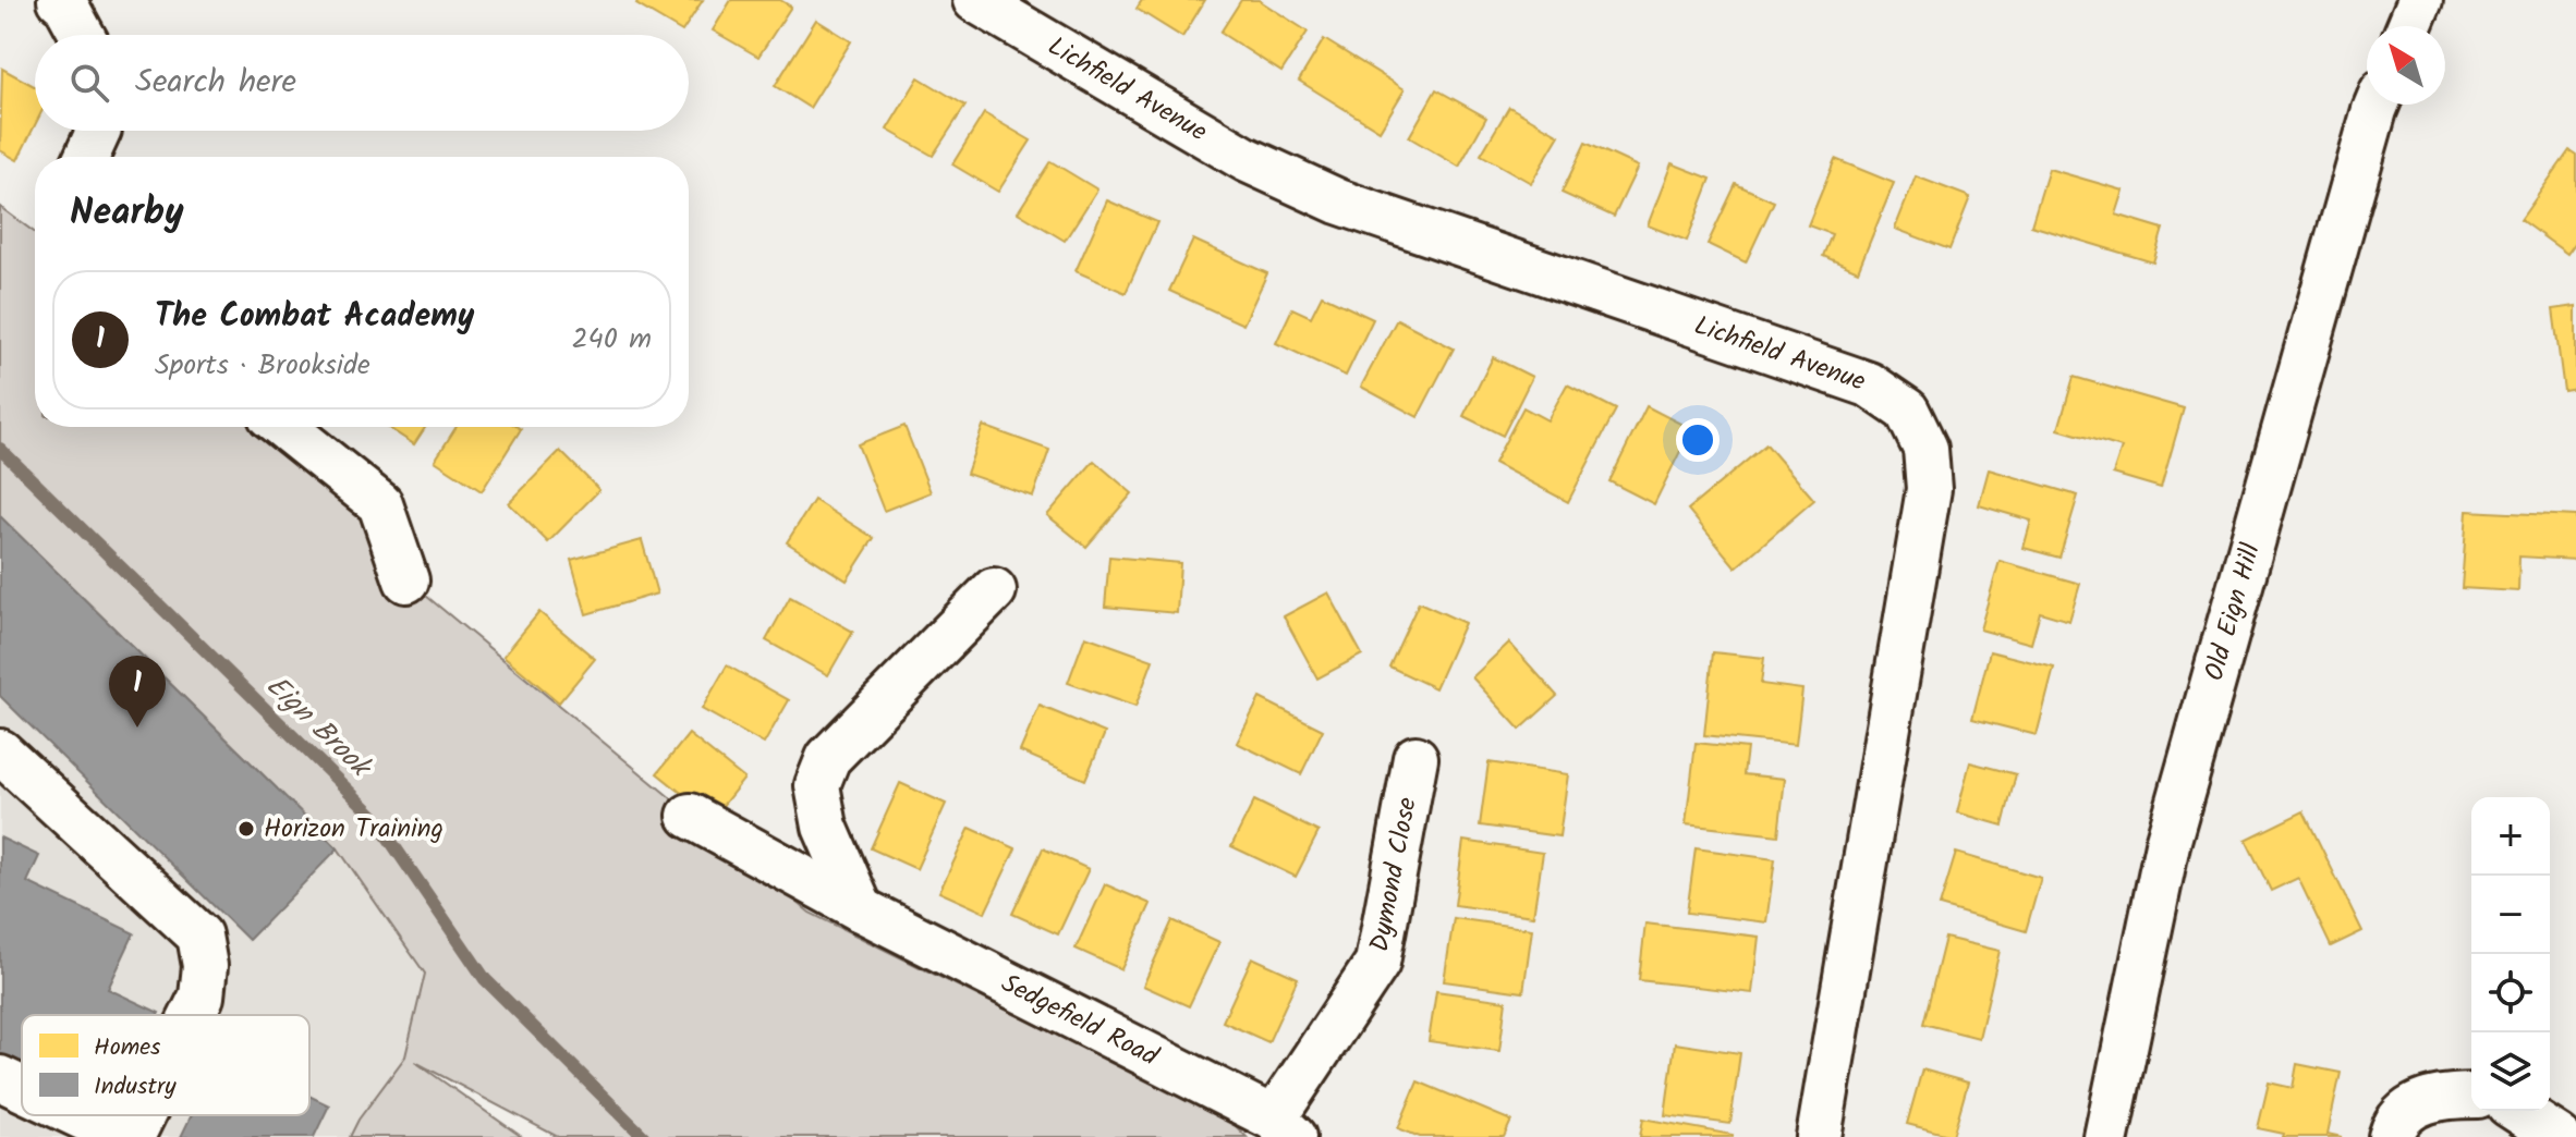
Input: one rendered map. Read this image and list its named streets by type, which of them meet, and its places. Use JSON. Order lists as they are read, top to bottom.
{
  "streets": {
    "street": [
      "Lichfield Avenue",
      "Old Eign Hill",
      "Dymond Close",
      "Sedgefield Road"
    ]
  },
  "crossings": [
    ["Dymond Close", "Sedgefield Road"]
  ],
  "water": ["Eign Brook"],
  "places": ["Horizon Training"],
  "legend": ["Homes", "Industry"],
  "north": "top left",
  "page": {
    "search": "Search here",
    "heading": "Nearby",
    "list": [
      {
        "mark": "1",
        "name": "The Combat Academy",
        "note": "Sports · Brookside",
        "value": "240 m"
      }
    ],
    "pins": "1",
    "map_buttons": ["+", "−"]
  }
}
